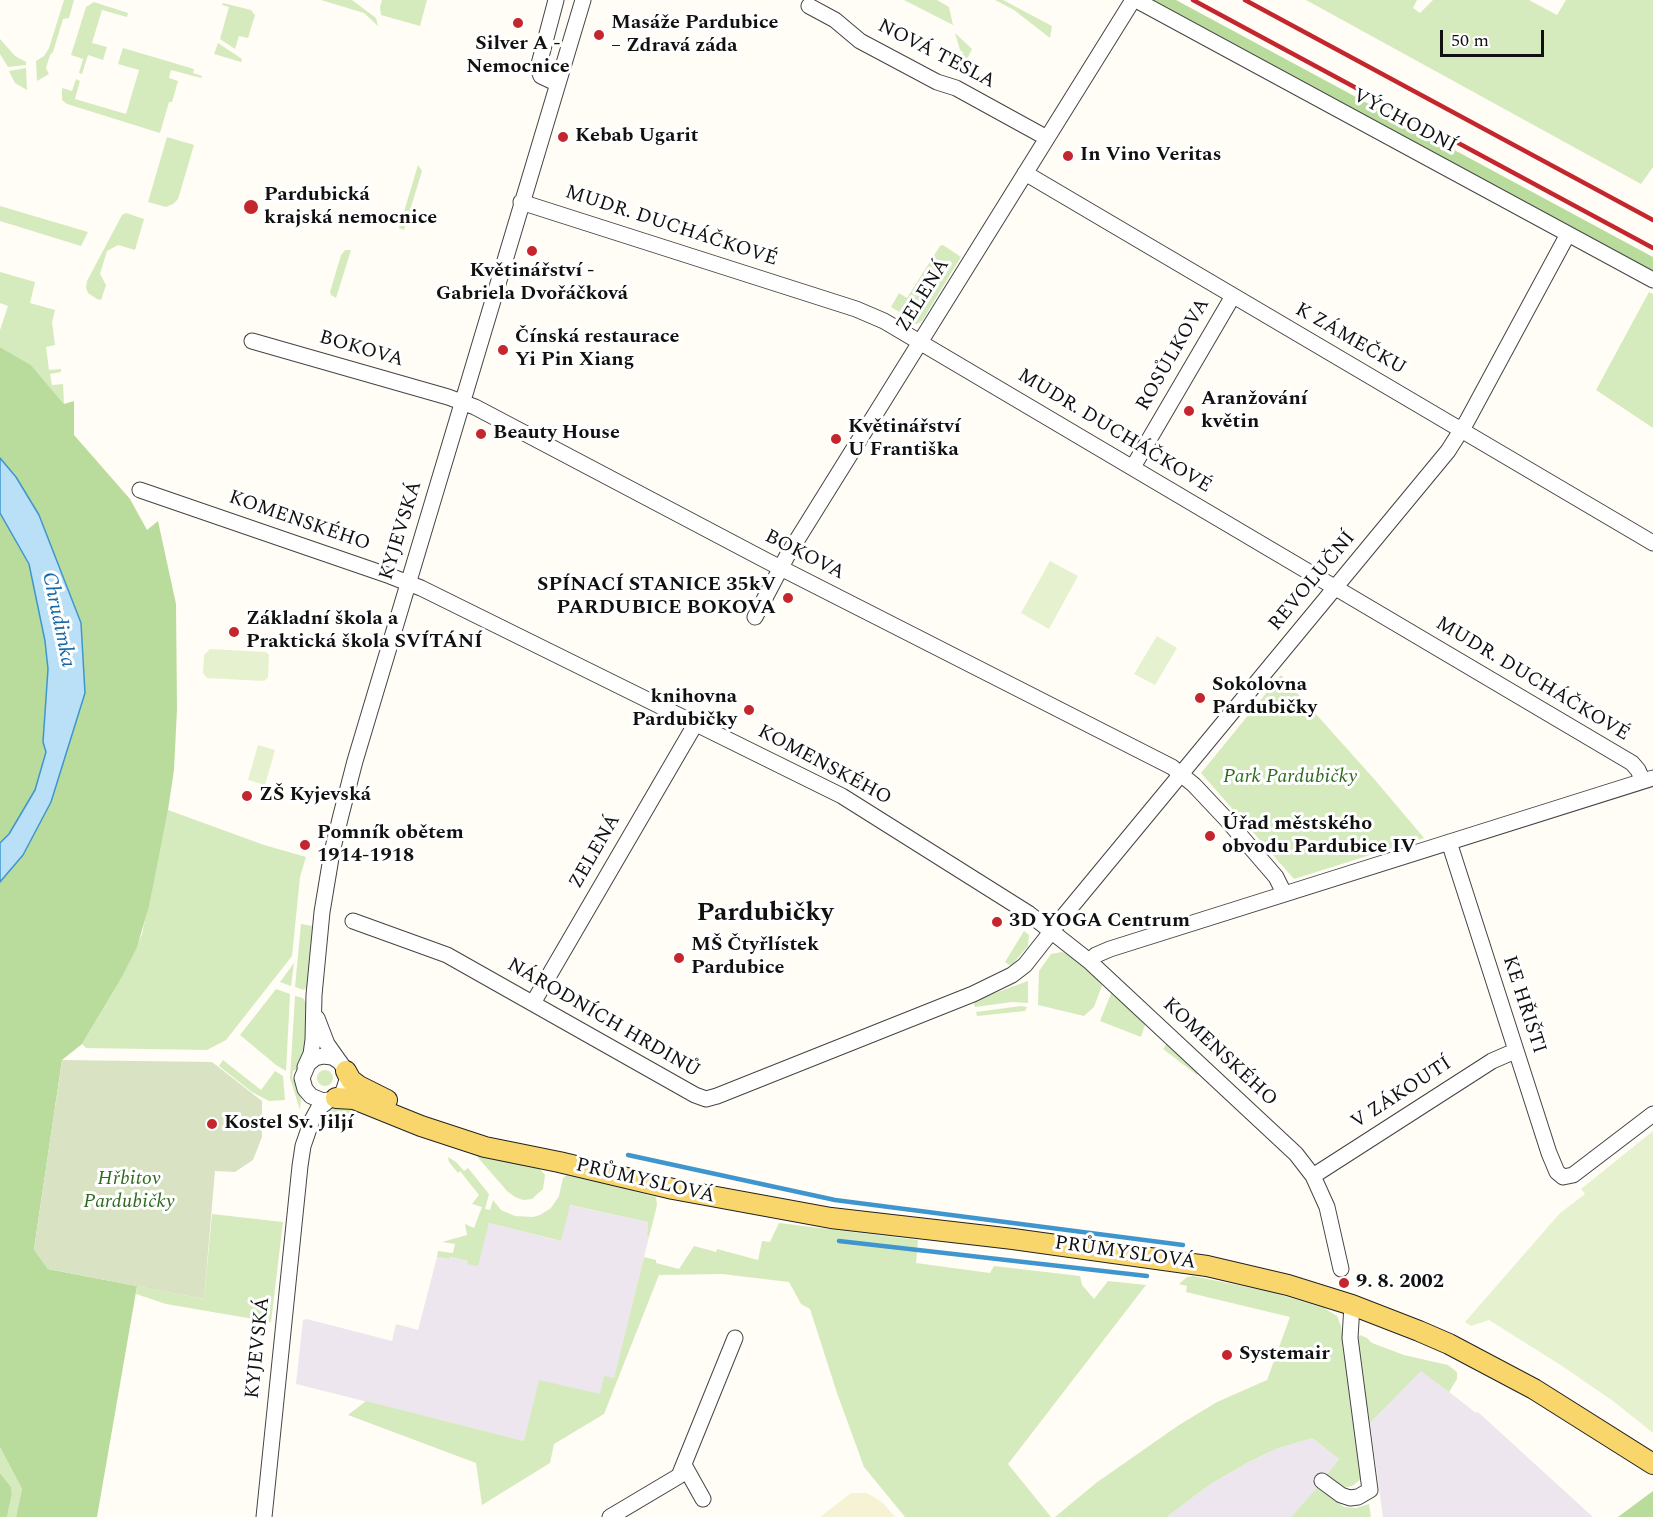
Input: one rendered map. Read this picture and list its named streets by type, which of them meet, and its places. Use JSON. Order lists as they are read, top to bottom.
{
  "streets": {
    "main road": ["PRŮMYSLOVÁ"],
    "street": [
      "NOVÁ TESLA",
      "VÝCHODNÍ",
      "MUDR. DUCHÁČKOVÉ",
      "ZELENÁ",
      "K ZÁMEČKU",
      "BOKOVA",
      "ROSŮLKOVA",
      "KOMENSKÉHO",
      "KYJEVSKÁ",
      "REVOLUČNÍ",
      "KE HŘIŠTI",
      "NÁRODNÍCH HRDINŮ",
      "V ZÁKOUTÍ"
    ]
  },
  "crossings": [
    ["NOVÁ TESLA", "ZELENÁ"],
    ["VÝCHODNÍ", "ZELENÁ"],
    ["VÝCHODNÍ", "REVOLUČNÍ"],
    ["MUDR. DUCHÁČKOVÉ", "ZELENÁ"],
    ["MUDR. DUCHÁČKOVÉ", "ROSŮLKOVA"],
    ["MUDR. DUCHÁČKOVÉ", "KYJEVSKÁ"],
    ["MUDR. DUCHÁČKOVÉ", "REVOLUČNÍ"],
    ["ZELENÁ", "K ZÁMEČKU"],
    ["ZELENÁ", "BOKOVA"],
    ["ZELENÁ", "KOMENSKÉHO"],
    ["ZELENÁ", "NÁRODNÍCH HRDINŮ"],
    ["K ZÁMEČKU", "ROSŮLKOVA"],
    ["K ZÁMEČKU", "REVOLUČNÍ"],
    ["BOKOVA", "KYJEVSKÁ"],
    ["BOKOVA", "REVOLUČNÍ"],
    ["KOMENSKÉHO", "KYJEVSKÁ"],
    ["KOMENSKÉHO", "REVOLUČNÍ"],
    ["KOMENSKÉHO", "NÁRODNÍCH HRDINŮ"],
    ["KOMENSKÉHO", "V ZÁKOUTÍ"],
    ["KYJEVSKÁ", "PRŮMYSLOVÁ"],
    ["REVOLUČNÍ", "NÁRODNÍCH HRDINŮ"],
    ["KE HŘIŠTI", "V ZÁKOUTÍ"]
  ],
  "districts": ["Pardubičky"],
  "water": ["Chrudimka"],
  "parks": ["Park Pardubičky", "Hřbitov Pardubičky"],
  "places": [
    "Silver A - Nemocnice",
    "Masáže Pardubice – Zdravá záda",
    "Kebab Ugarit",
    "In Vino Veritas",
    "Pardubická krajská nemocnice",
    "Květinářství - Gabriela Dvořáčková",
    "Čínská restaurace Yi Pin Xiang",
    "Aranžování květin",
    "Beauty House",
    "Květinářství U Františka",
    "SPÍNACÍ STANICE 35kV PARDUBICE BOKOVA",
    "Základní škola a Praktická škola SVÍTÁNÍ",
    "Sokolovna Pardubičky",
    "knihovna Pardubičky",
    "ZŠ Kyjevská",
    "Úřad městského obvodu Pardubice IV",
    "Pomník obětem 1914-1918",
    "3D YOGA Centrum",
    "MŠ Čtyřlístek Pardubice",
    "Kostel Sv. Jiljí",
    "9. 8. 2002",
    "Systemair"
  ],
  "scale_bar": "50 m"
}
